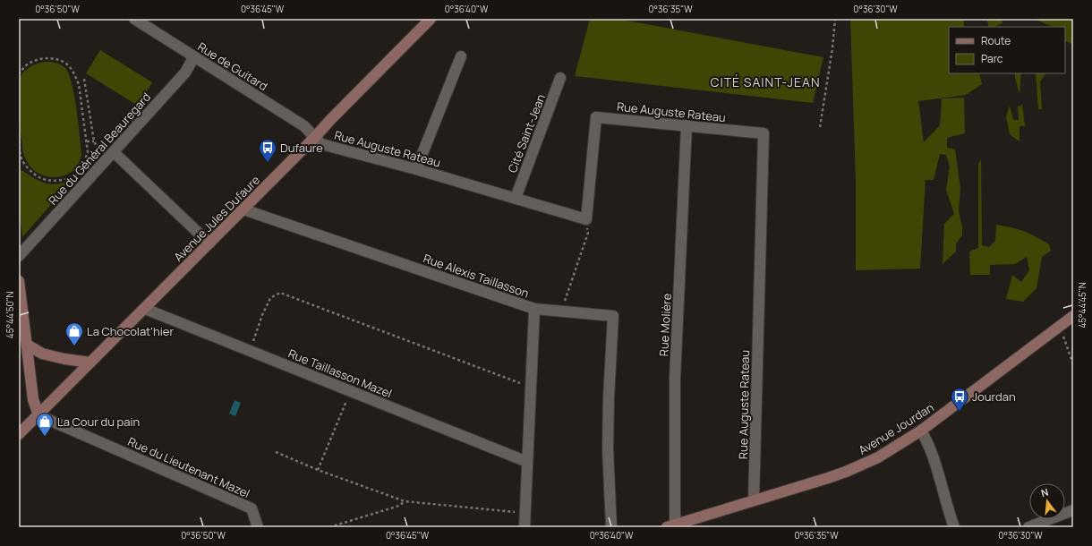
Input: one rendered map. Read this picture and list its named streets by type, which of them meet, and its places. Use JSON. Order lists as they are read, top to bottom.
{
  "streets": {
    "main road": ["Avenue Jules Dufaure", "Avenue Jourdan"],
    "street": [
      "Rue de Guitard",
      "Rue Auguste Rateau",
      "Cité Saint-Jean",
      "Rue du Général Beauregard",
      "Rue Alexis Taillasson",
      "Rue Molière",
      "Rue Taillasson Mazel",
      "Rue du Lieutenant Mazel"
    ]
  },
  "crossings": [
    ["Rue de Guitard", "Rue Auguste Rateau"],
    ["Rue de Guitard", "Rue du Général Beauregard"],
    ["Rue de Guitard", "Avenue Jules Dufaure"],
    ["Rue Auguste Rateau", "Cité Saint-Jean"],
    ["Rue Auguste Rateau", "Avenue Jules Dufaure"],
    ["Rue Auguste Rateau", "Rue Molière"],
    ["Rue Auguste Rateau", "Avenue Jourdan"],
    ["Avenue Jules Dufaure", "Rue Alexis Taillasson"],
    ["Avenue Jules Dufaure", "Rue Taillasson Mazel"],
    ["Avenue Jules Dufaure", "Rue du Lieutenant Mazel"],
    ["Rue Alexis Taillasson", "Rue Taillasson Mazel"],
    ["Rue Molière", "Avenue Jourdan"]
  ],
  "districts": ["CITÉ SAINT-JEAN"],
  "places": {
    "bus stop": ["Dufaure", "Jourdan"],
    "shop": ["La Chocolat'hier", "La Cour du pain"]
  },
  "legend": ["Route", "Parc"],
  "north": "top",
  "coordinates": [
    "0°36'50\"W",
    "0°36'45\"W",
    "0°36'40\"W",
    "0°36'35\"W",
    "0°36'30\"W",
    "45°44'45\"N",
    "45°44'50\"N"
  ]
}
